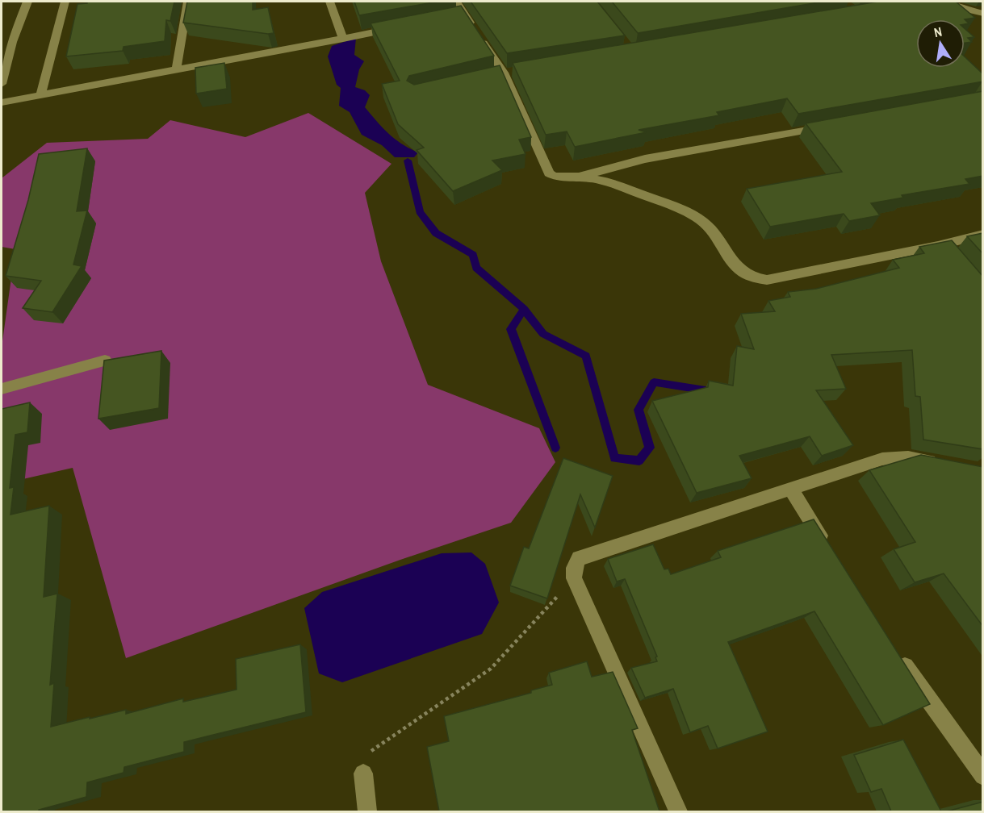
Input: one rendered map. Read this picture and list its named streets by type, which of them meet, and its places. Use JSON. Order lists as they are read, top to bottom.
{
  "north": "top"
}
